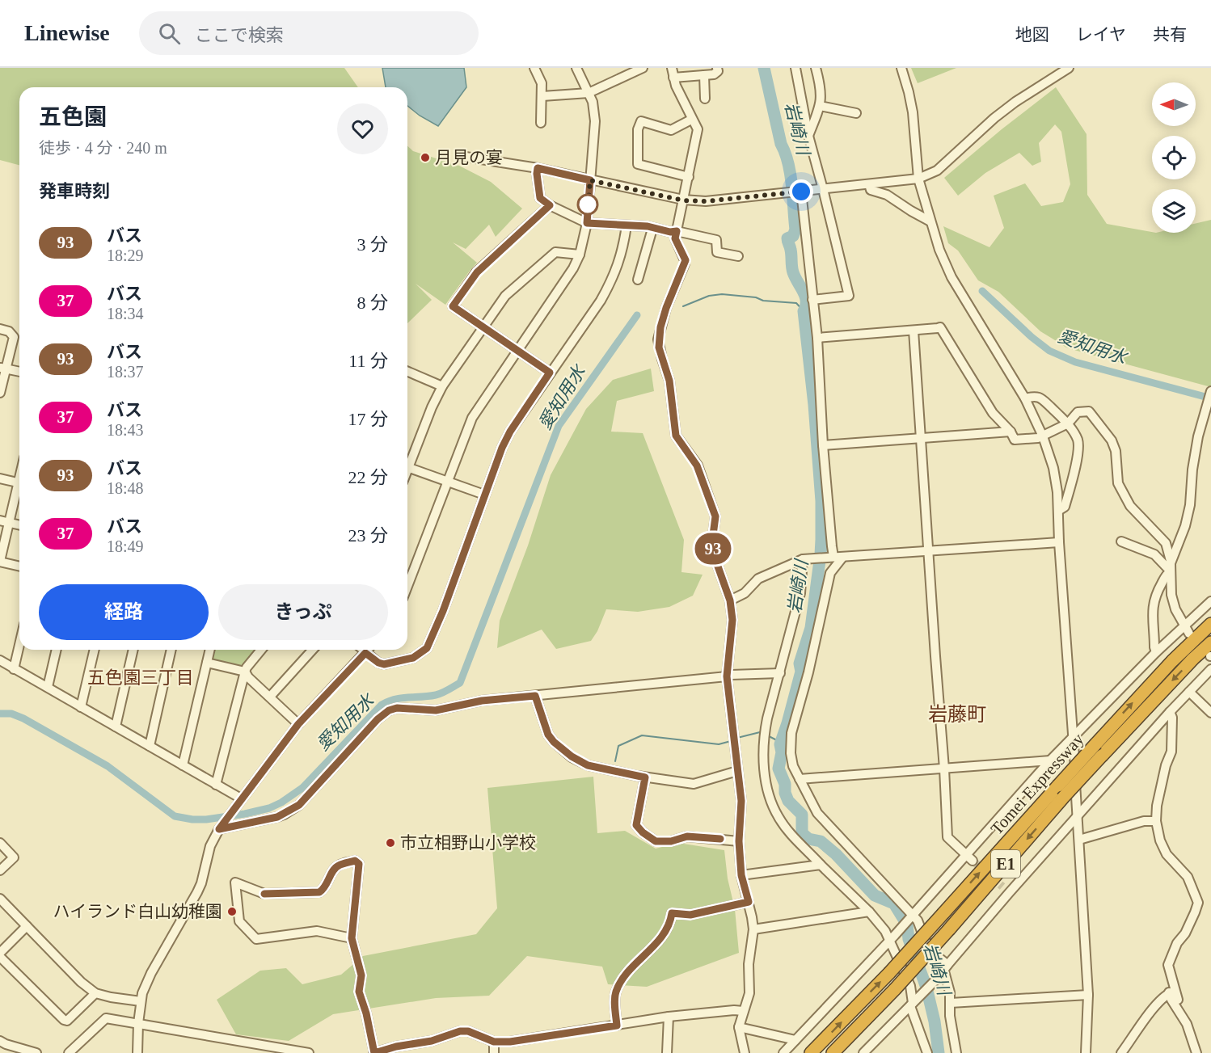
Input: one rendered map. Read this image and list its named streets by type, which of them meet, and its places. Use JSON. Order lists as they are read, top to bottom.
{
  "streets": {
    "highway": ["Tomei Expressway", "E1"]
  },
  "districts": ["五色園三丁目", "岩藤町"],
  "water": ["岩崎川", "愛知用水"],
  "places": ["月見の宴", "市立相野山小学校", "ハイランド白山幼稚園"],
  "lines": ["bus line 93"],
  "north": "left",
  "page": {
    "header": "Linewise",
    "search": "ここで検索",
    "nav": ["地図", "レイヤ", "共有"],
    "on_map": "93",
    "heading": [
      ["五色園", "徒歩 · 4 分 · 240 m"],
      "発車時刻"
    ],
    "list": [
      {
        "mark": "93",
        "name": "バス",
        "note": "18:29",
        "value": "3 分"
      },
      {
        "mark": "37",
        "name": "バス",
        "note": "18:34",
        "value": "8 分"
      },
      {
        "mark": "93",
        "name": "バス",
        "note": "18:37",
        "value": "11 分"
      },
      {
        "mark": "37",
        "name": "バス",
        "note": "18:43",
        "value": "17 分"
      },
      {
        "mark": "93",
        "name": "バス",
        "note": "18:48",
        "value": "22 分"
      },
      {
        "mark": "37",
        "name": "バス",
        "note": "18:49",
        "value": "23 分"
      }
    ],
    "buttons": ["経路", "きっぷ"]
  }
}
